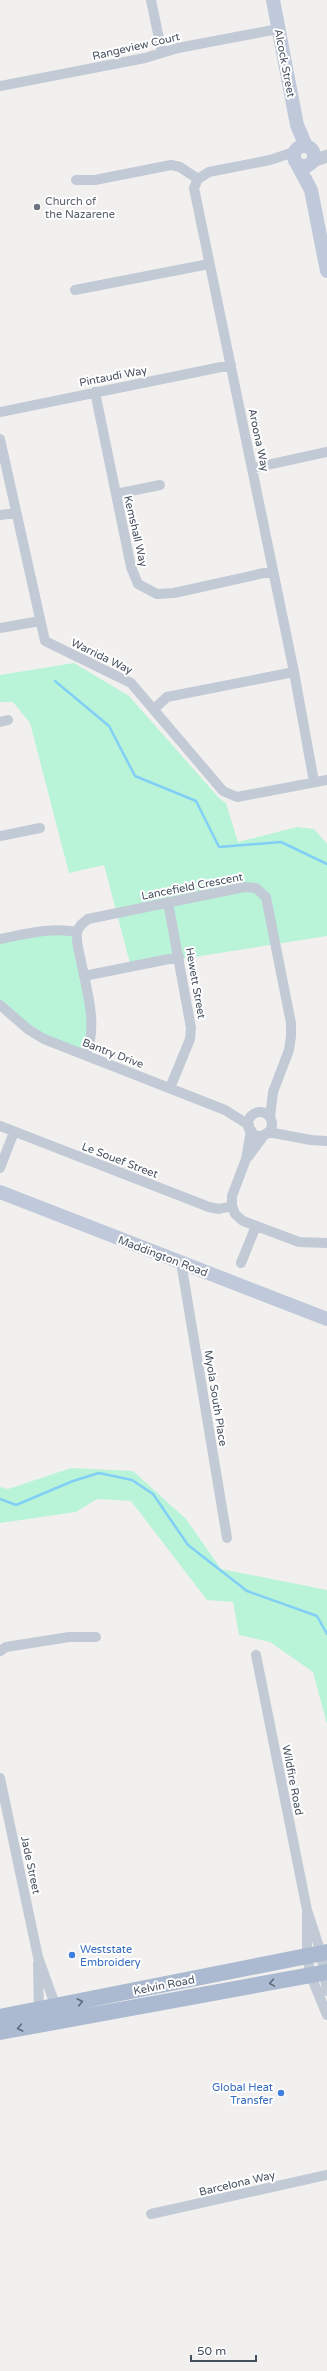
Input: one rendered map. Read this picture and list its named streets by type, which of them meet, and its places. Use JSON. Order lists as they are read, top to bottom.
{
  "streets": {
    "main road": ["Alcock Street", "Maddington Road", "Kelvin Road"],
    "street": [
      "Rangeview Court",
      "Pintaudi Way",
      "Aroona Way",
      "Kemshall Way",
      "Warrida Way",
      "Lancefield Crescent",
      "Hewett Street",
      "Bantry Drive",
      "Le Souef Street",
      "Myola South Place",
      "Wildfire Road",
      "Jade Street",
      "Barcelona Way"
    ]
  },
  "crossings": [
    ["Rangeview Court", "Alcock Street"],
    ["Pintaudi Way", "Aroona Way"],
    ["Pintaudi Way", "Kemshall Way"],
    ["Aroona Way", "Kemshall Way"],
    ["Aroona Way", "Warrida Way"],
    ["Lancefield Crescent", "Hewett Street"],
    ["Lancefield Crescent", "Bantry Drive"],
    ["Hewett Street", "Bantry Drive"],
    ["Maddington Road", "Myola South Place"],
    ["Wildfire Road", "Kelvin Road"],
    ["Jade Street", "Kelvin Road"]
  ],
  "places": ["Church of the Nazarene", "Weststate Embroidery", "Global Heat Transfer"],
  "scale_bar": "50 m"
}
